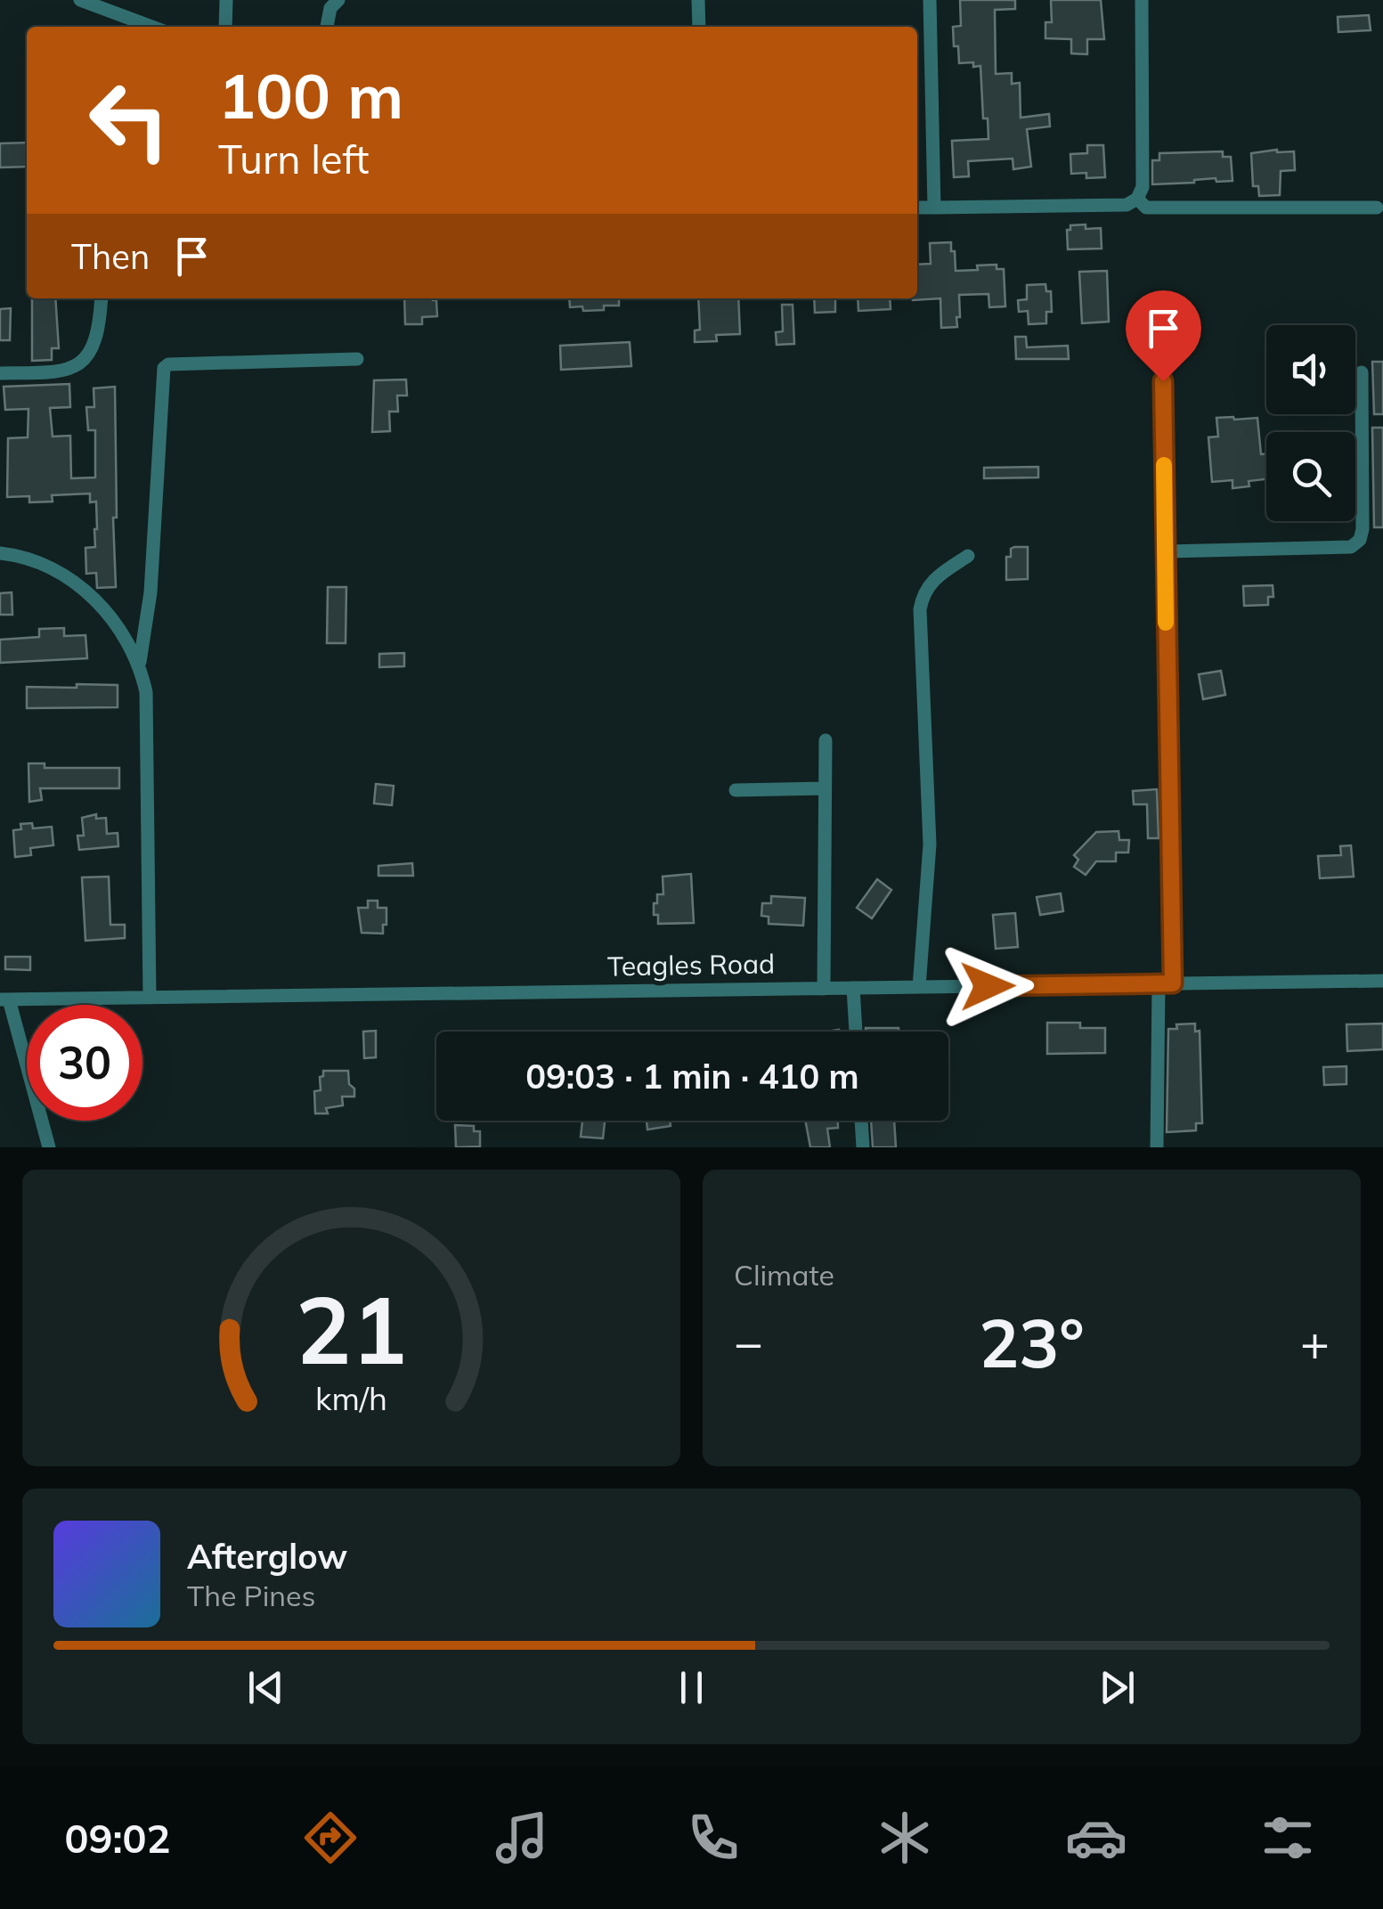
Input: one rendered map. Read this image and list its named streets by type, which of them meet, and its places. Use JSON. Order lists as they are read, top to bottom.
{
  "streets": {
    "street": ["Teagles Road"]
  },
  "page": {
    "turn": ["100 m", "Turn left"],
    "then": "Then",
    "limit": "30",
    "trip": "09:03 · 1 min · 410 m",
    "tile": "Climate",
    "heat": ["−", "23°", "+"],
    "song": ["Afterglow", "The Pines"],
    "tabs": "09:02",
    "gauge": ["21", "km/h"]
  }
}
